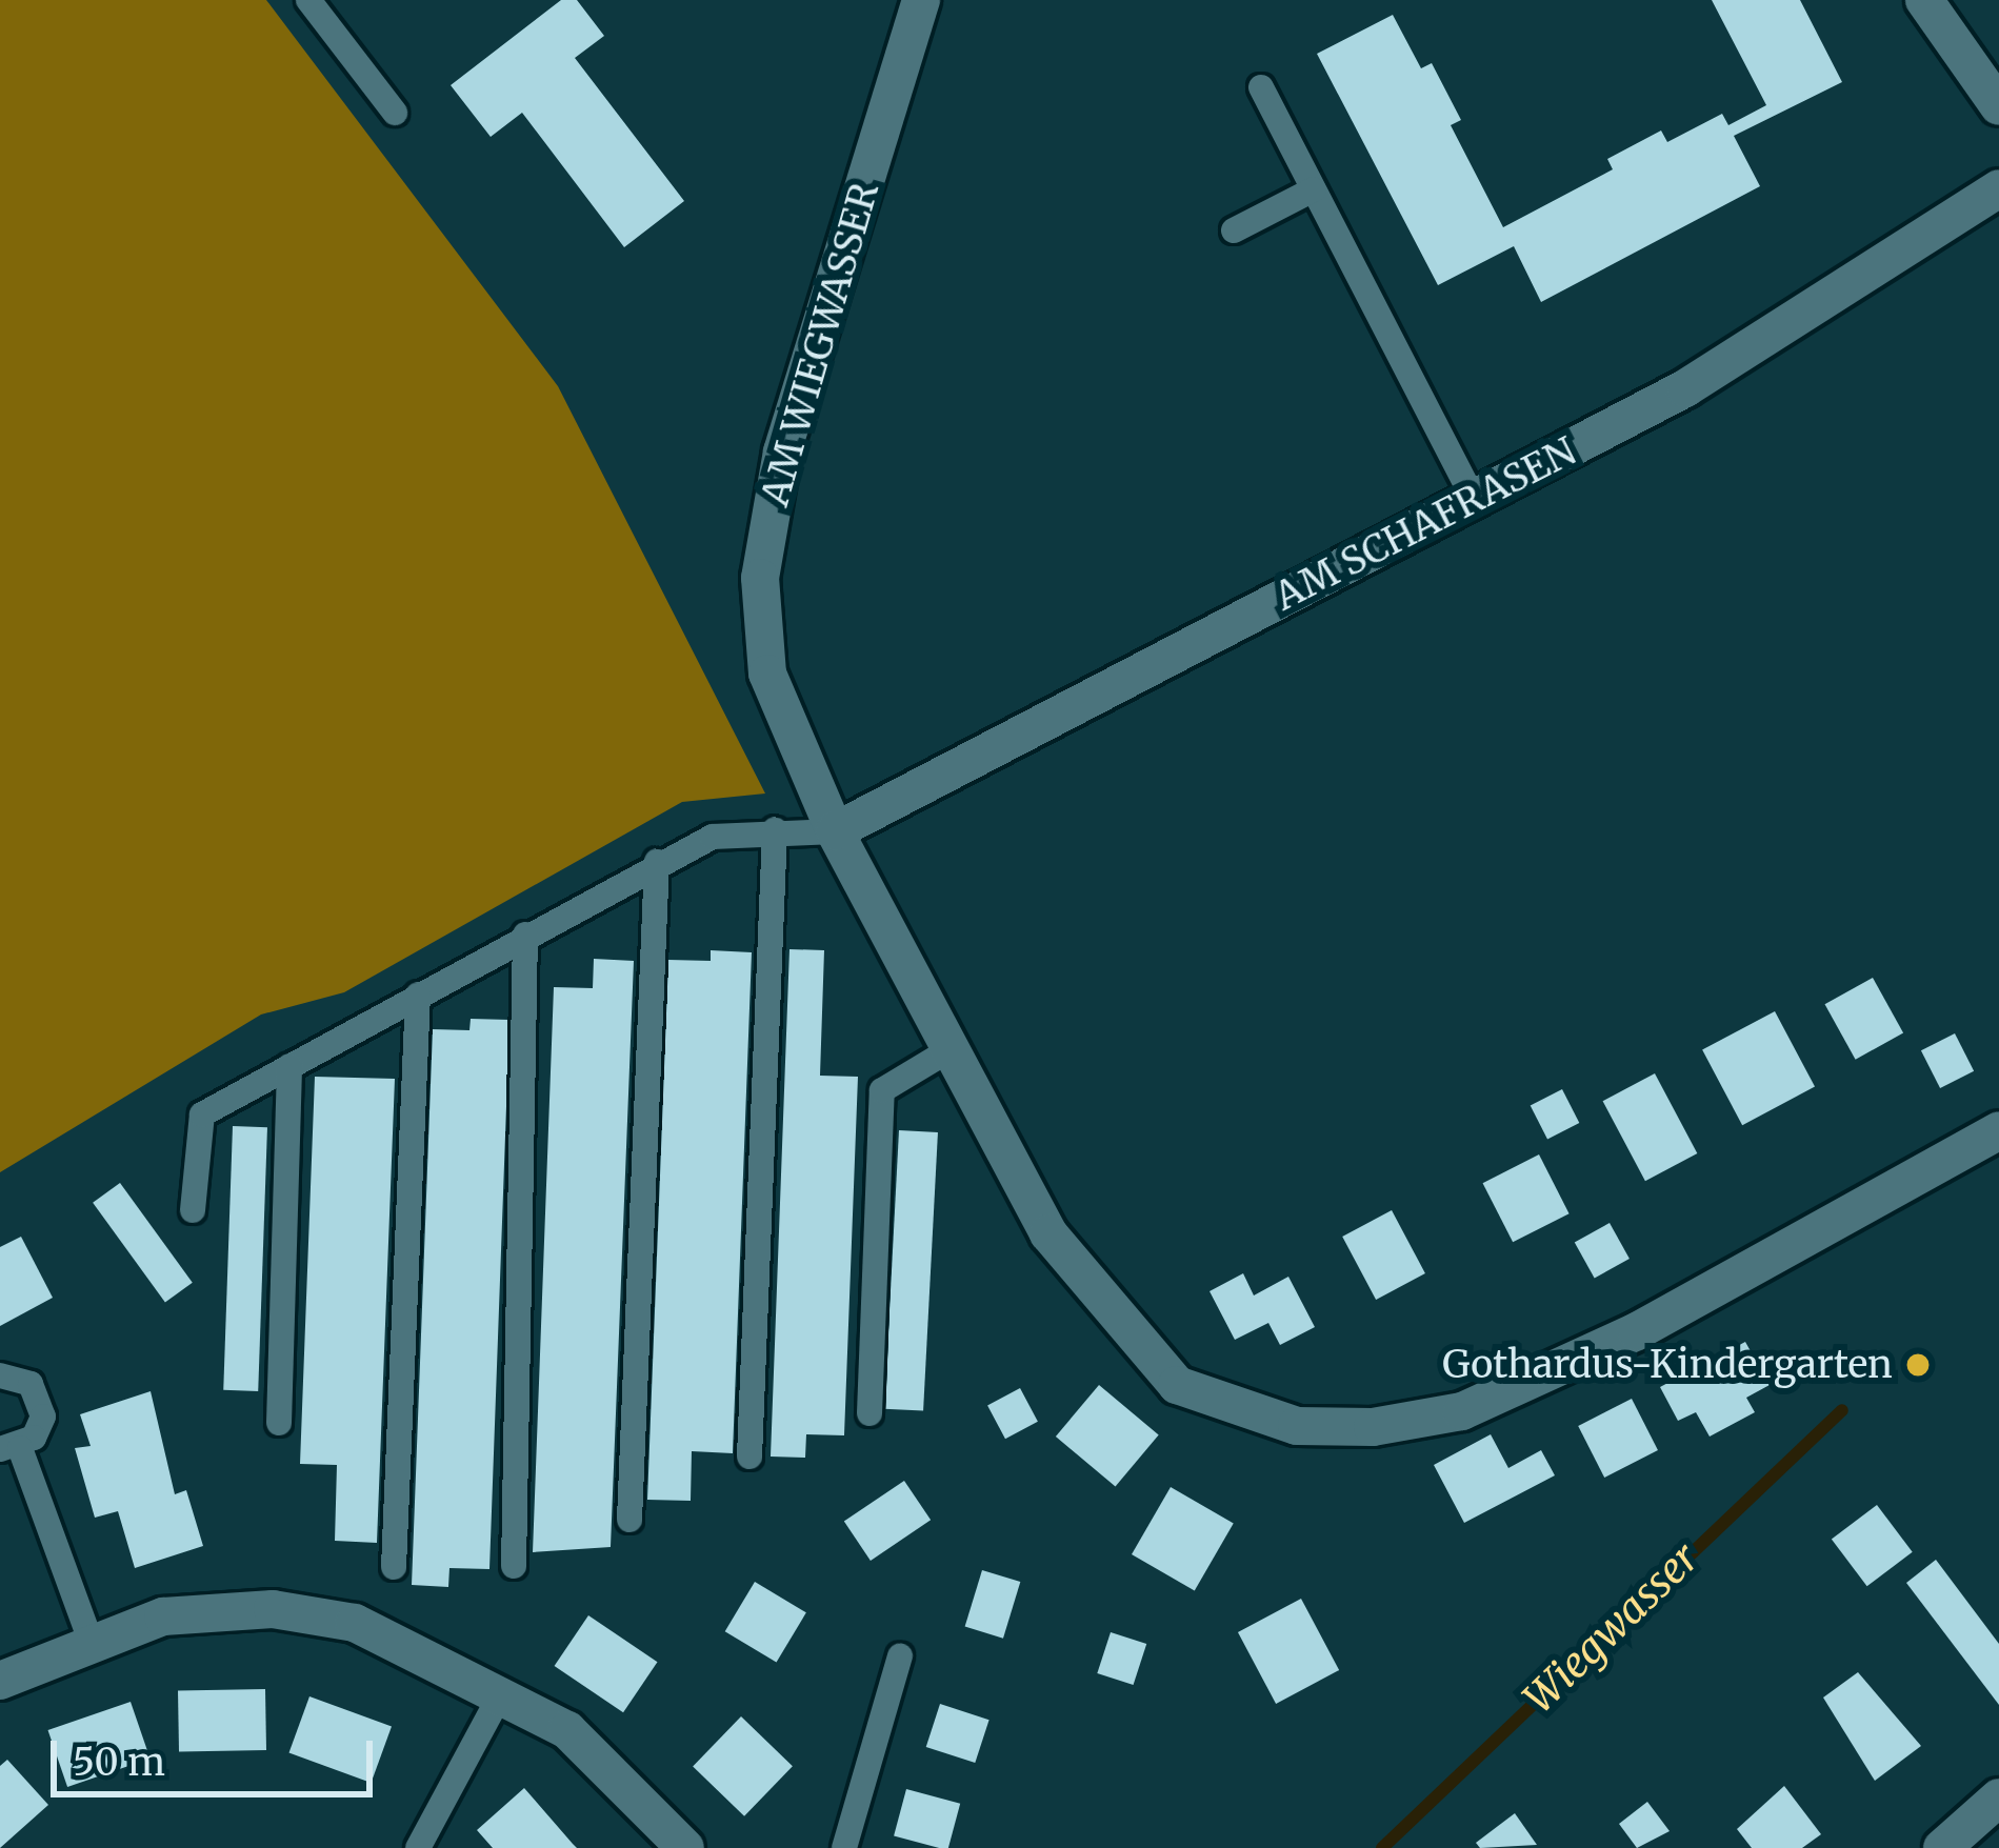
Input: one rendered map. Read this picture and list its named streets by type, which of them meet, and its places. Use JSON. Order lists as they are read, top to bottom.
{
  "streets": {
    "street": ["AM WIEGWASSER", "AM SCHAFRASEN"]
  },
  "crossings": [
    ["AM WIEGWASSER", "AM SCHAFRASEN"]
  ],
  "water": ["Wiegwasser"],
  "places": ["Gothardus-Kindergarten"],
  "scale_bar": "50 m"
}
